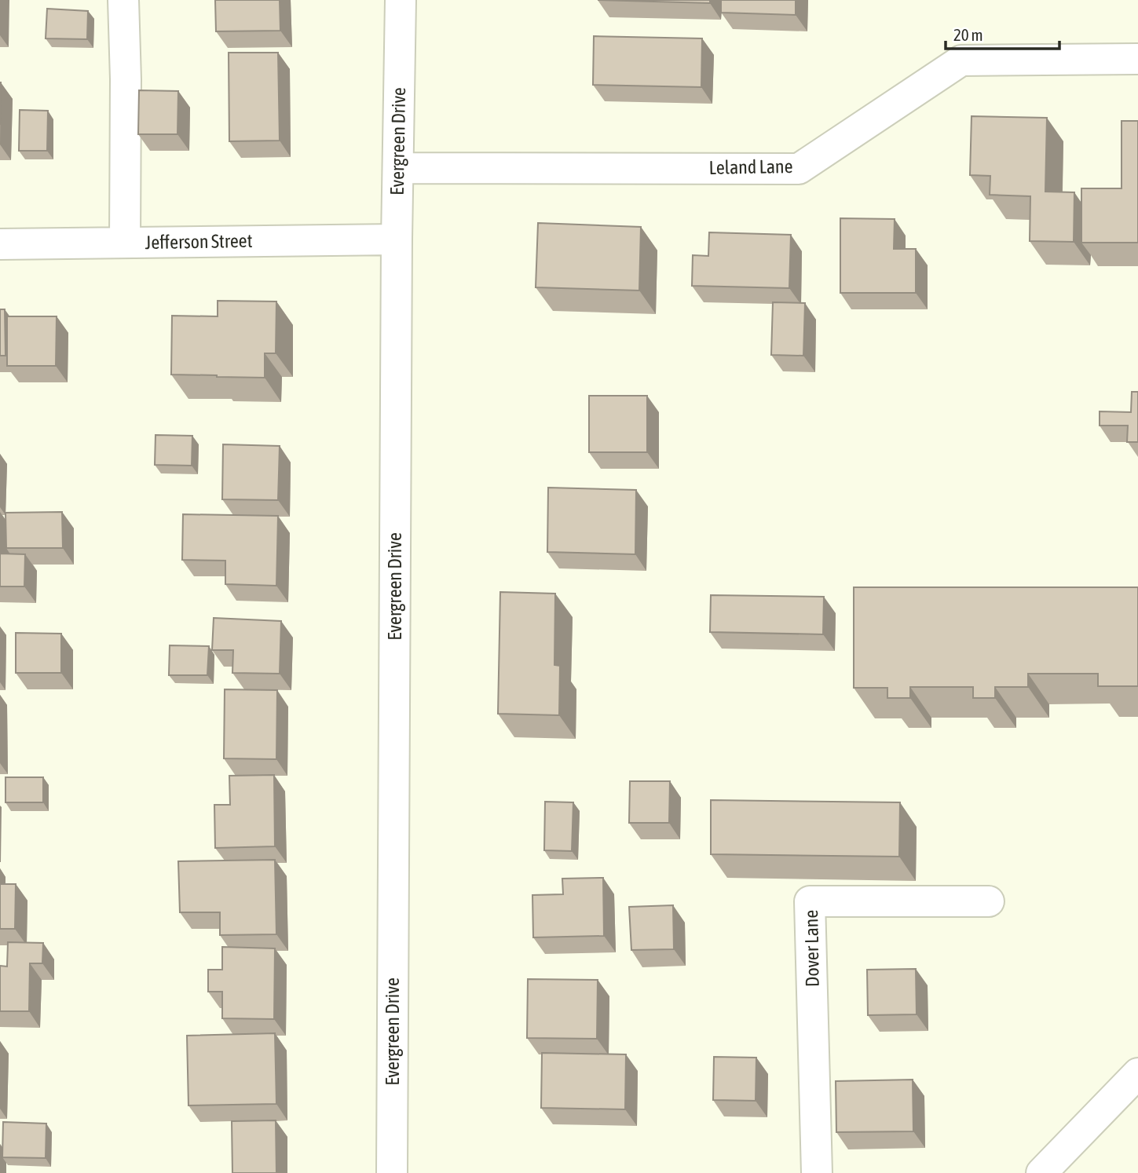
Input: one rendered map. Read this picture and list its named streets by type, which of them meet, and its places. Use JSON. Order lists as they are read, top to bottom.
{
  "streets": {
    "street": [
      "Evergreen Drive",
      "Leland Lane",
      "Jefferson Street",
      "Dover Lane"
    ]
  },
  "crossings": [
    ["Evergreen Drive", "Leland Lane"],
    ["Evergreen Drive", "Jefferson Street"]
  ],
  "scale_bar": "20 m"
}
